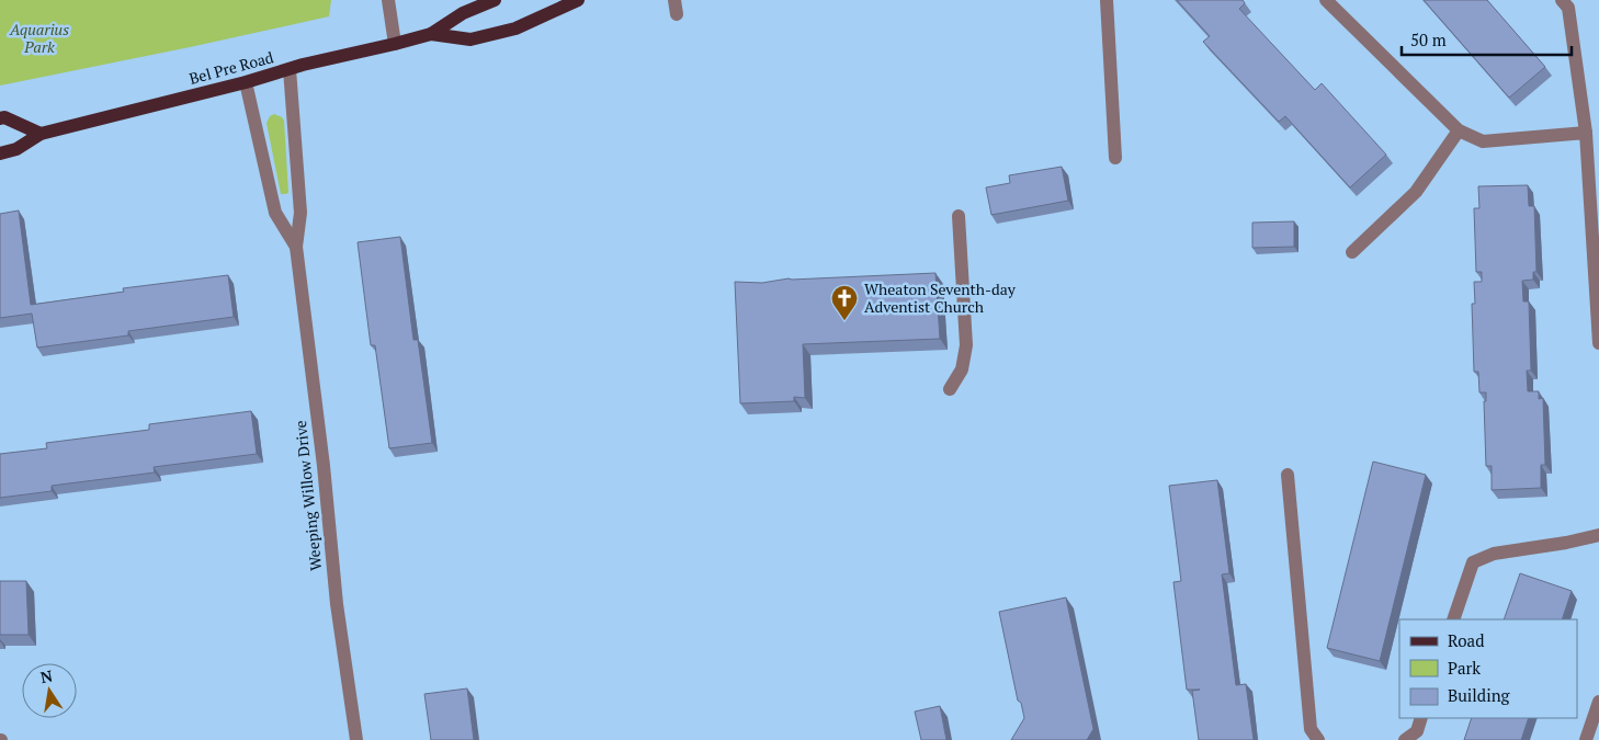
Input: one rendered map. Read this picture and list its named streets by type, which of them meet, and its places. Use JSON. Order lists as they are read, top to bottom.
{
  "streets": {
    "main road": ["Bel Pre Road"],
    "street": ["Weeping Willow Drive"]
  },
  "crossings": [
    ["Bel Pre Road", "Weeping Willow Drive"]
  ],
  "parks": ["Aquarius Park"],
  "places": {
    "church": ["Wheaton Seventh-day Adventist Church"]
  },
  "legend": ["Road", "Park", "Building"],
  "scale_bar": "50 m",
  "north": "top"
}
